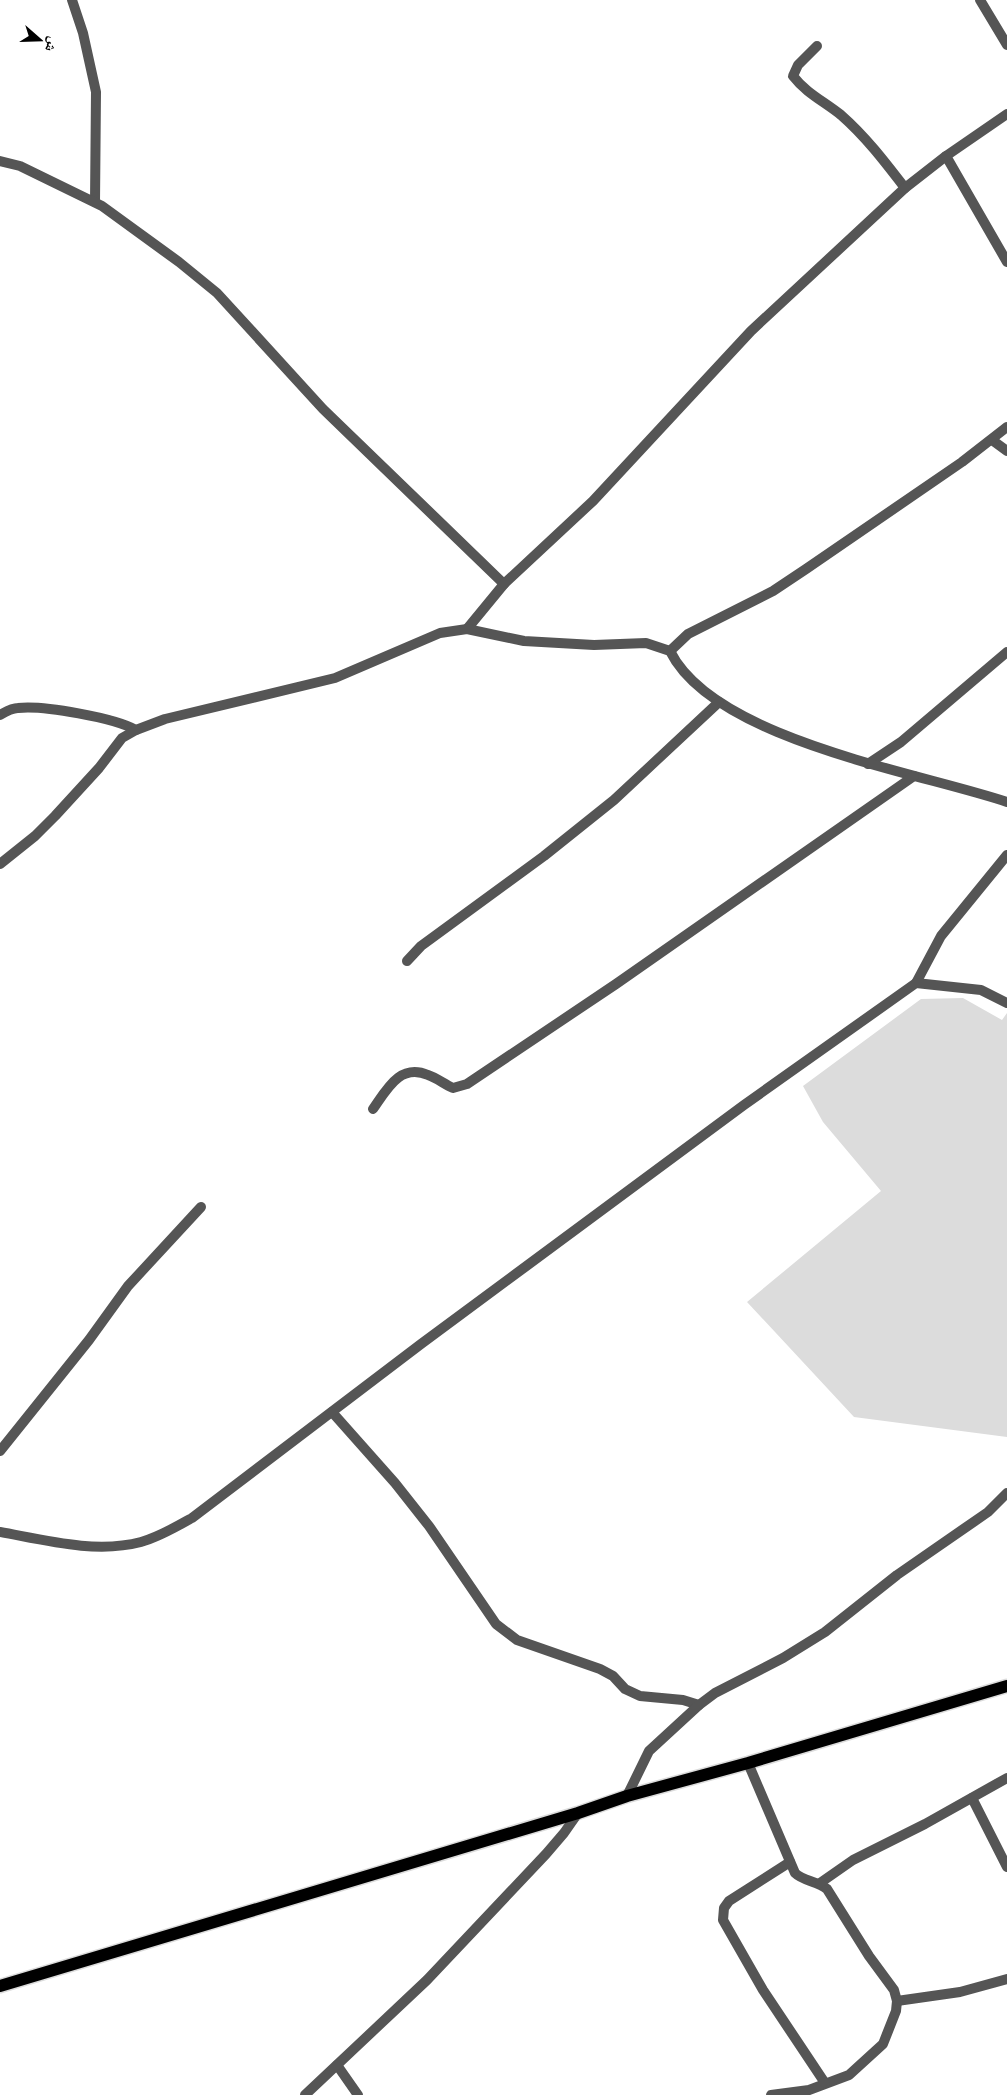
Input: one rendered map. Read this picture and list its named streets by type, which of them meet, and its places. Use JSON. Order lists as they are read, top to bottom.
{
  "north": "right"
}
